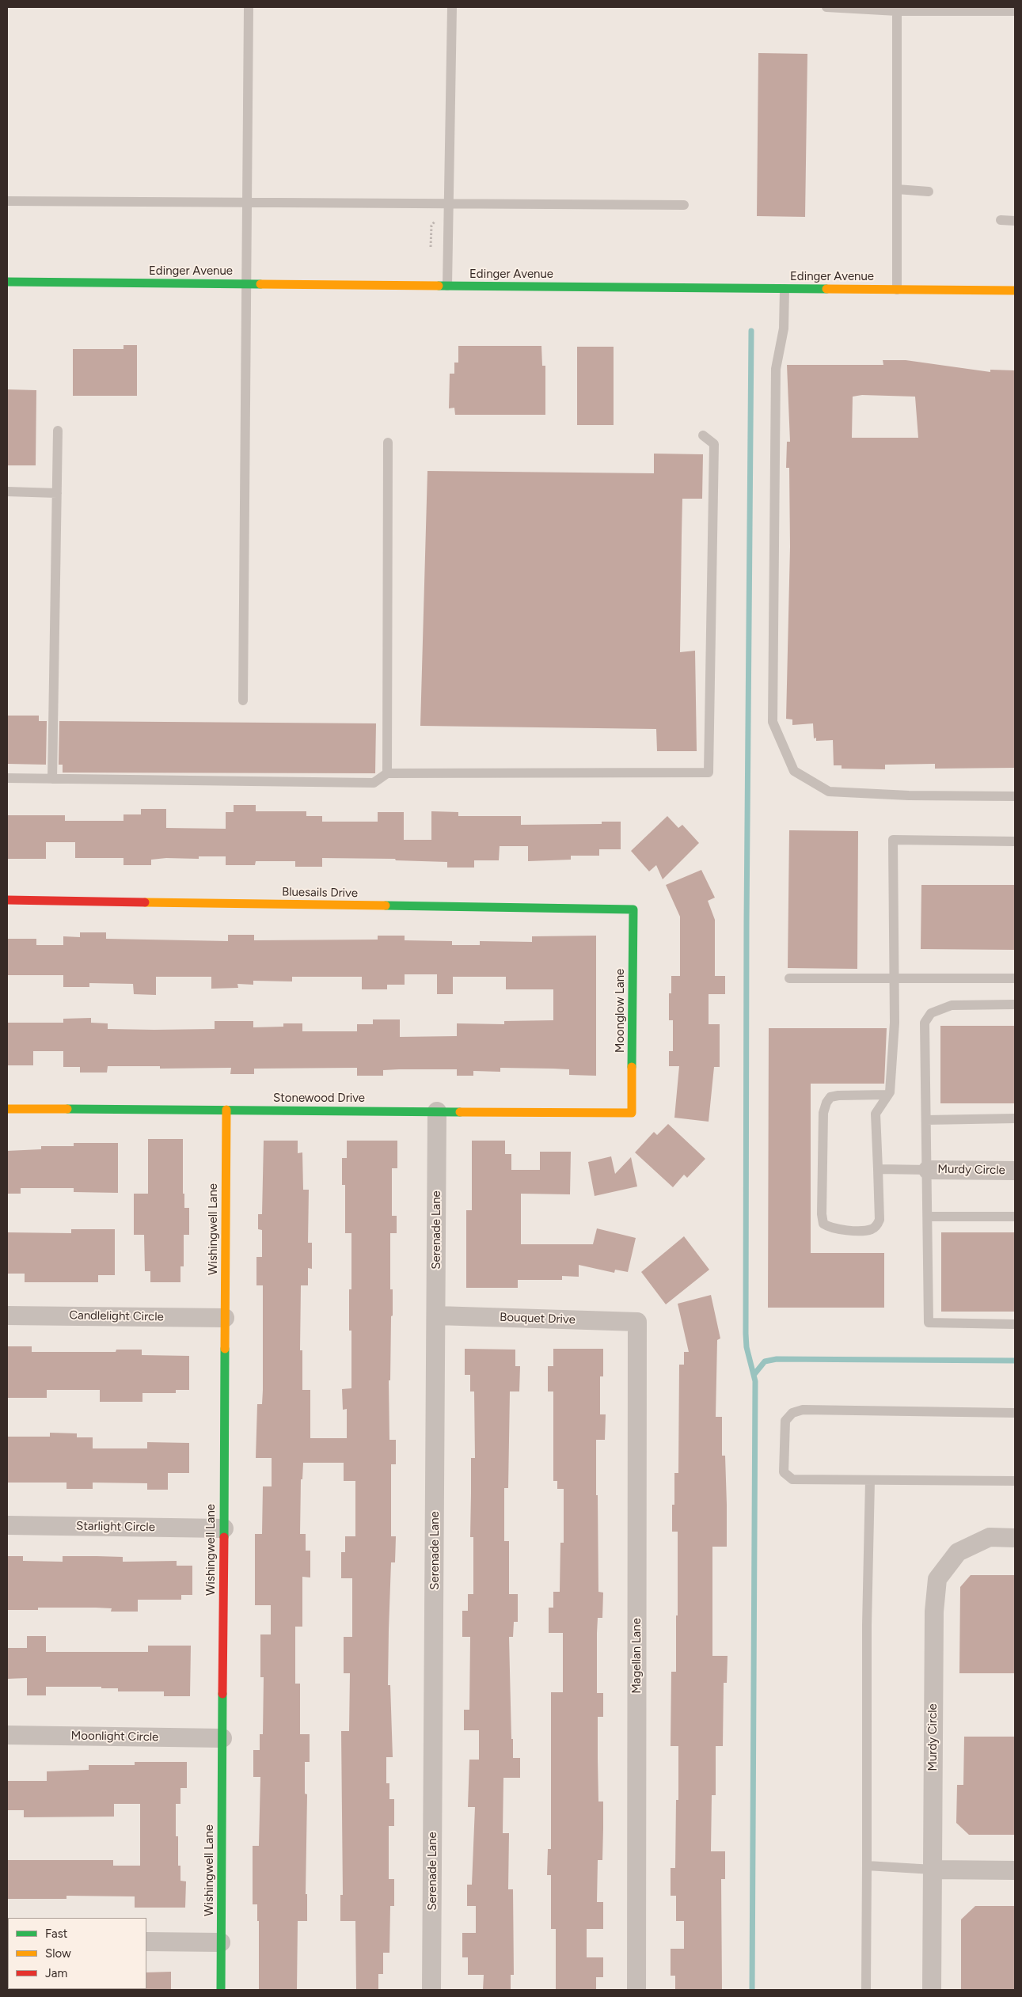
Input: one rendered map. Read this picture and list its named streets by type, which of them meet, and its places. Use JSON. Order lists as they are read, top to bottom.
{
  "streets": {
    "street": [
      "Edinger Avenue",
      "Bluesails Drive",
      "Moonglow Lane",
      "Stonewood Drive",
      "Murdy Circle",
      "Wishingwell Lane",
      "Serenade Lane",
      "Candlelight Circle",
      "Bouquet Drive",
      "Starlight Circle",
      "Magellan Lane",
      "Moonlight Circle"
    ]
  },
  "crossings": [
    ["Bluesails Drive", "Moonglow Lane"],
    ["Moonglow Lane", "Stonewood Drive"],
    ["Stonewood Drive", "Wishingwell Lane"],
    ["Stonewood Drive", "Serenade Lane"],
    ["Wishingwell Lane", "Candlelight Circle"],
    ["Wishingwell Lane", "Starlight Circle"],
    ["Wishingwell Lane", "Moonlight Circle"],
    ["Serenade Lane", "Bouquet Drive"],
    ["Bouquet Drive", "Magellan Lane"]
  ],
  "legend": ["Fast", "Slow", "Jam"]
}
